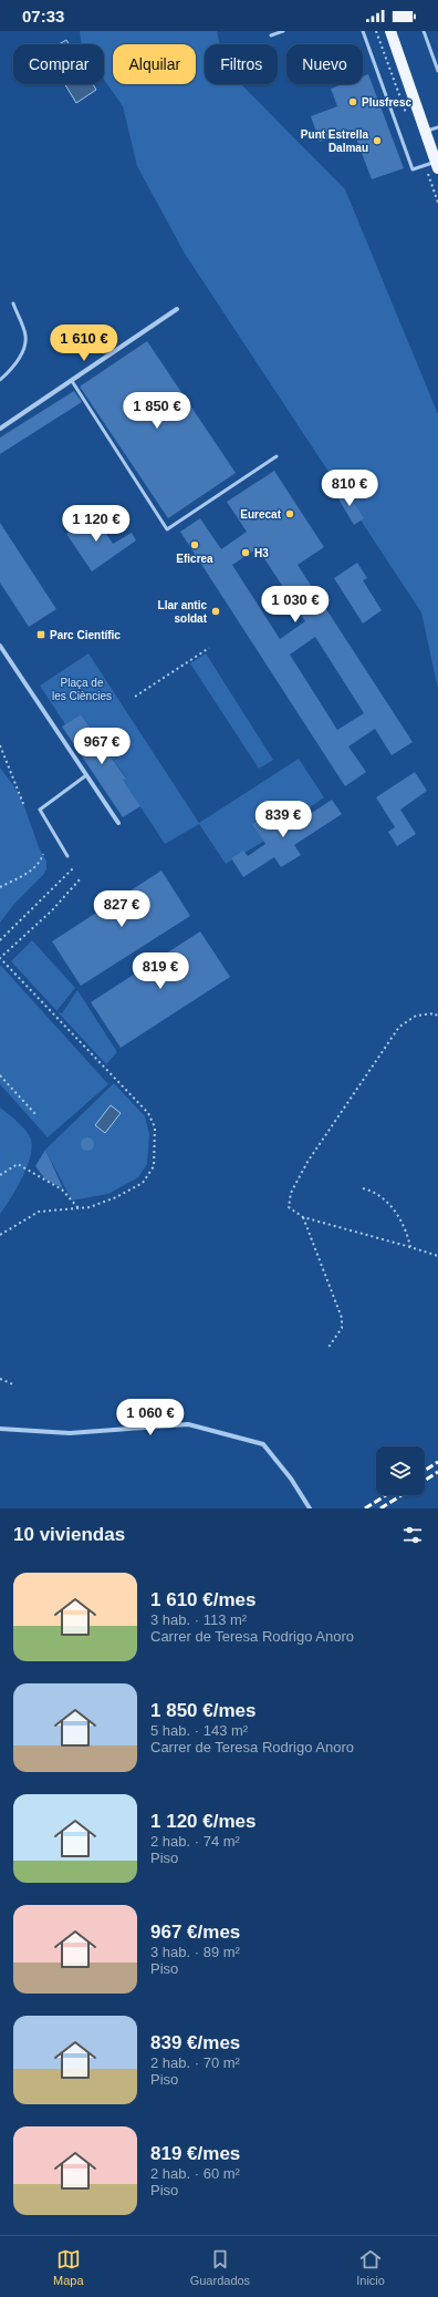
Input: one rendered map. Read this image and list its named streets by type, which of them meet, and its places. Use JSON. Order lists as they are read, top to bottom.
{
  "parks": ["Plaça de les Ciències"],
  "places": {
    "other": [
      "Plusfresc",
      "Punt Estrella Dalmau",
      "Eurecat",
      "Eficrea",
      "H3",
      "Llar antic soldat"
    ],
    "transit": ["Parc Científic"]
  },
  "page": {
    "status": "07:33",
    "chip": [
      "Comprar",
      "Alquilar",
      "Filtros",
      "Nuevo"
    ],
    "price": [
      "1 610 €",
      "1 850 €",
      "810 €",
      "1 120 €",
      "1 030 €",
      "967 €",
      "839 €",
      "827 €",
      "819 €",
      "1 060 €"
    ],
    "heading": "10 viviendas",
    "list": [
      {
        "name": "1 610 €/mes",
        "note": "3 hab. · 113 m² · Carrer de Teresa Rodrigo Anoro"
      },
      {
        "name": "1 850 €/mes",
        "note": "5 hab. · 143 m² · Carrer de Teresa Rodrigo Anoro"
      },
      {
        "name": "1 120 €/mes",
        "note": "2 hab. · 74 m² · Piso"
      },
      {
        "name": "967 €/mes",
        "note": "3 hab. · 89 m² · Piso"
      },
      {
        "name": "839 €/mes",
        "note": "2 hab. · 70 m² · Piso"
      },
      {
        "name": "819 €/mes",
        "note": "2 hab. · 60 m² · Piso"
      }
    ],
    "tabs": ["Mapa", "Guardados", "Inicio"]
  }
}
